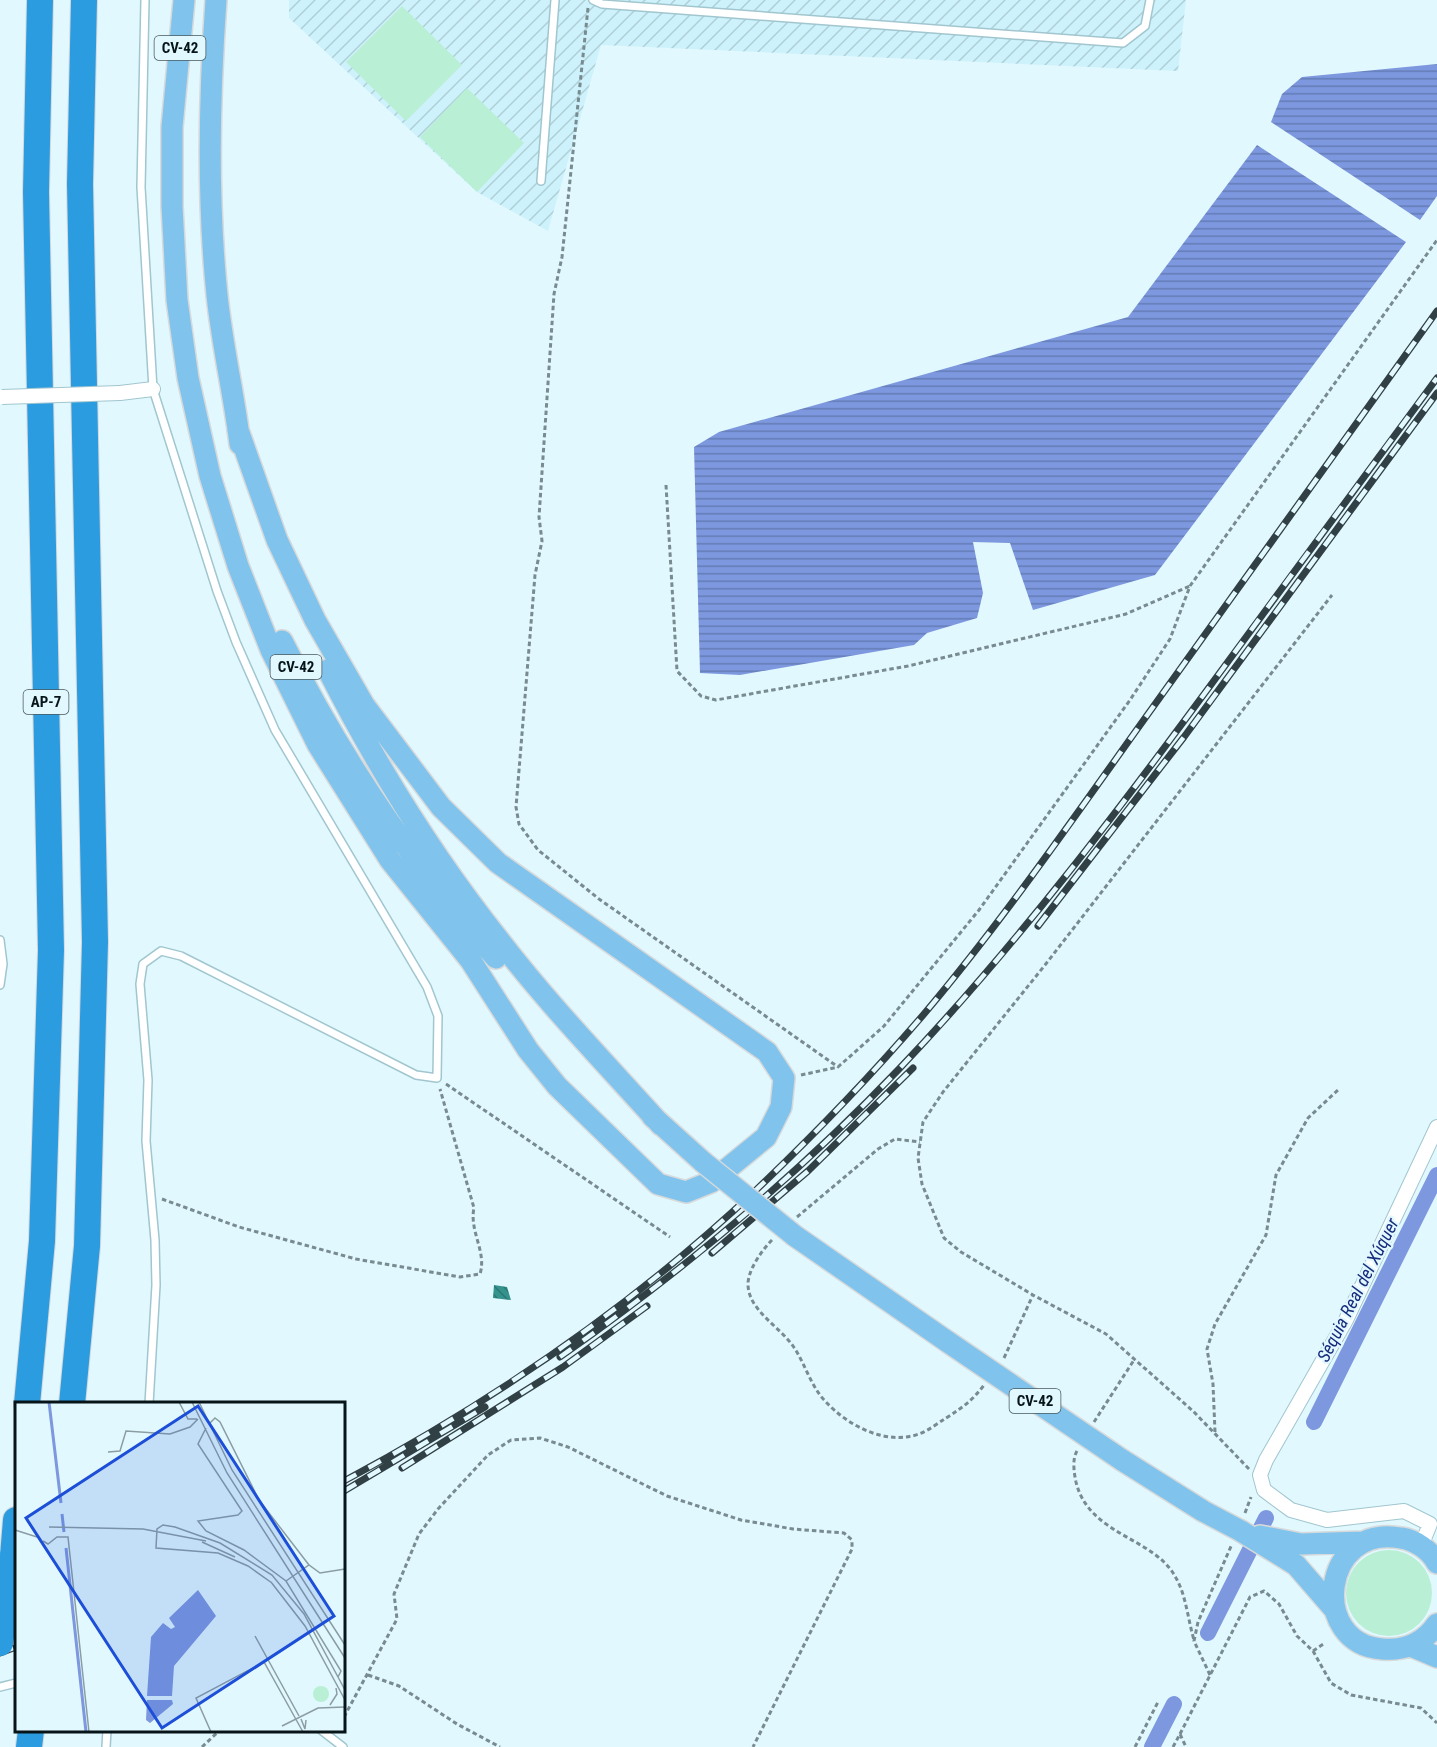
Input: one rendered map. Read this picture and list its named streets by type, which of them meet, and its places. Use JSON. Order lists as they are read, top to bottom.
{
  "streets": {
    "highway": ["AP-7"],
    "main road": ["CV-42"]
  },
  "water": ["Séquia Real del Xúquer"]
}
